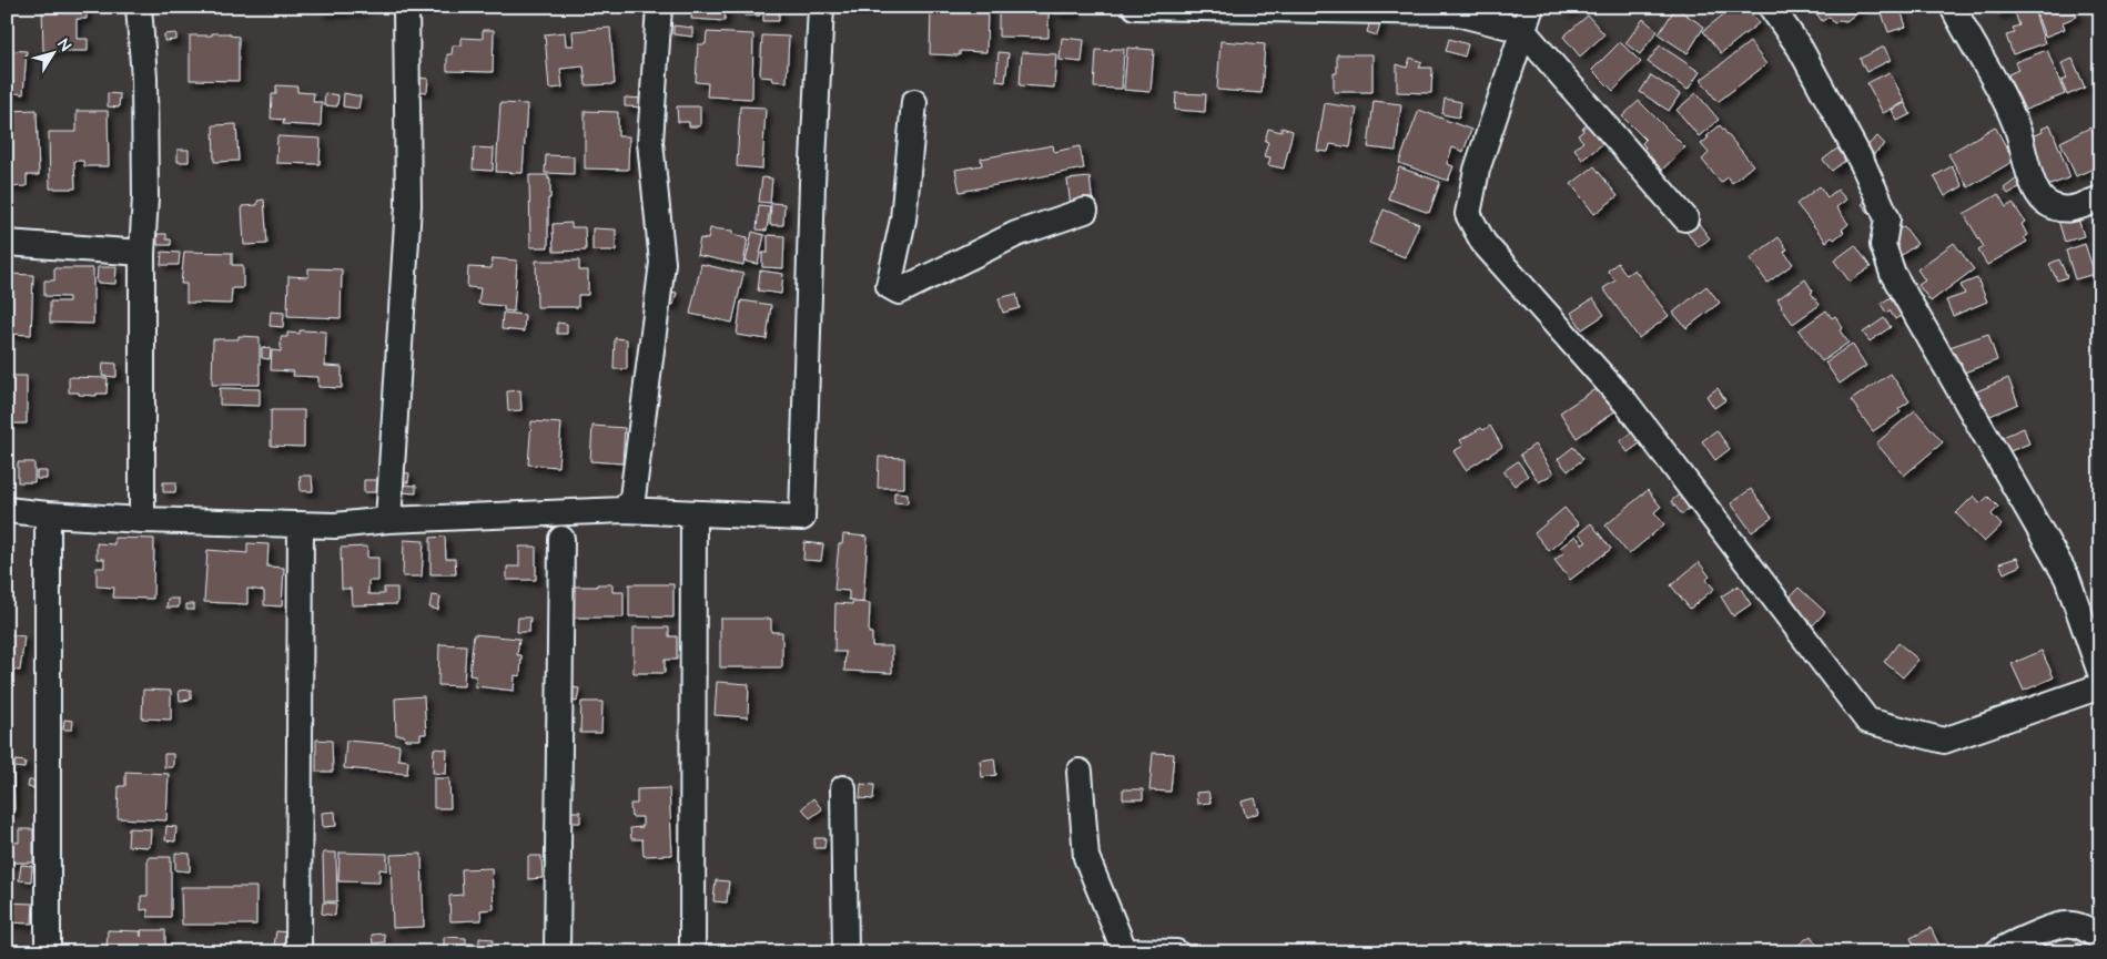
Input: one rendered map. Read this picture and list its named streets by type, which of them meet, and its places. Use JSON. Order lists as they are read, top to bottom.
{
  "north": "top right"
}
